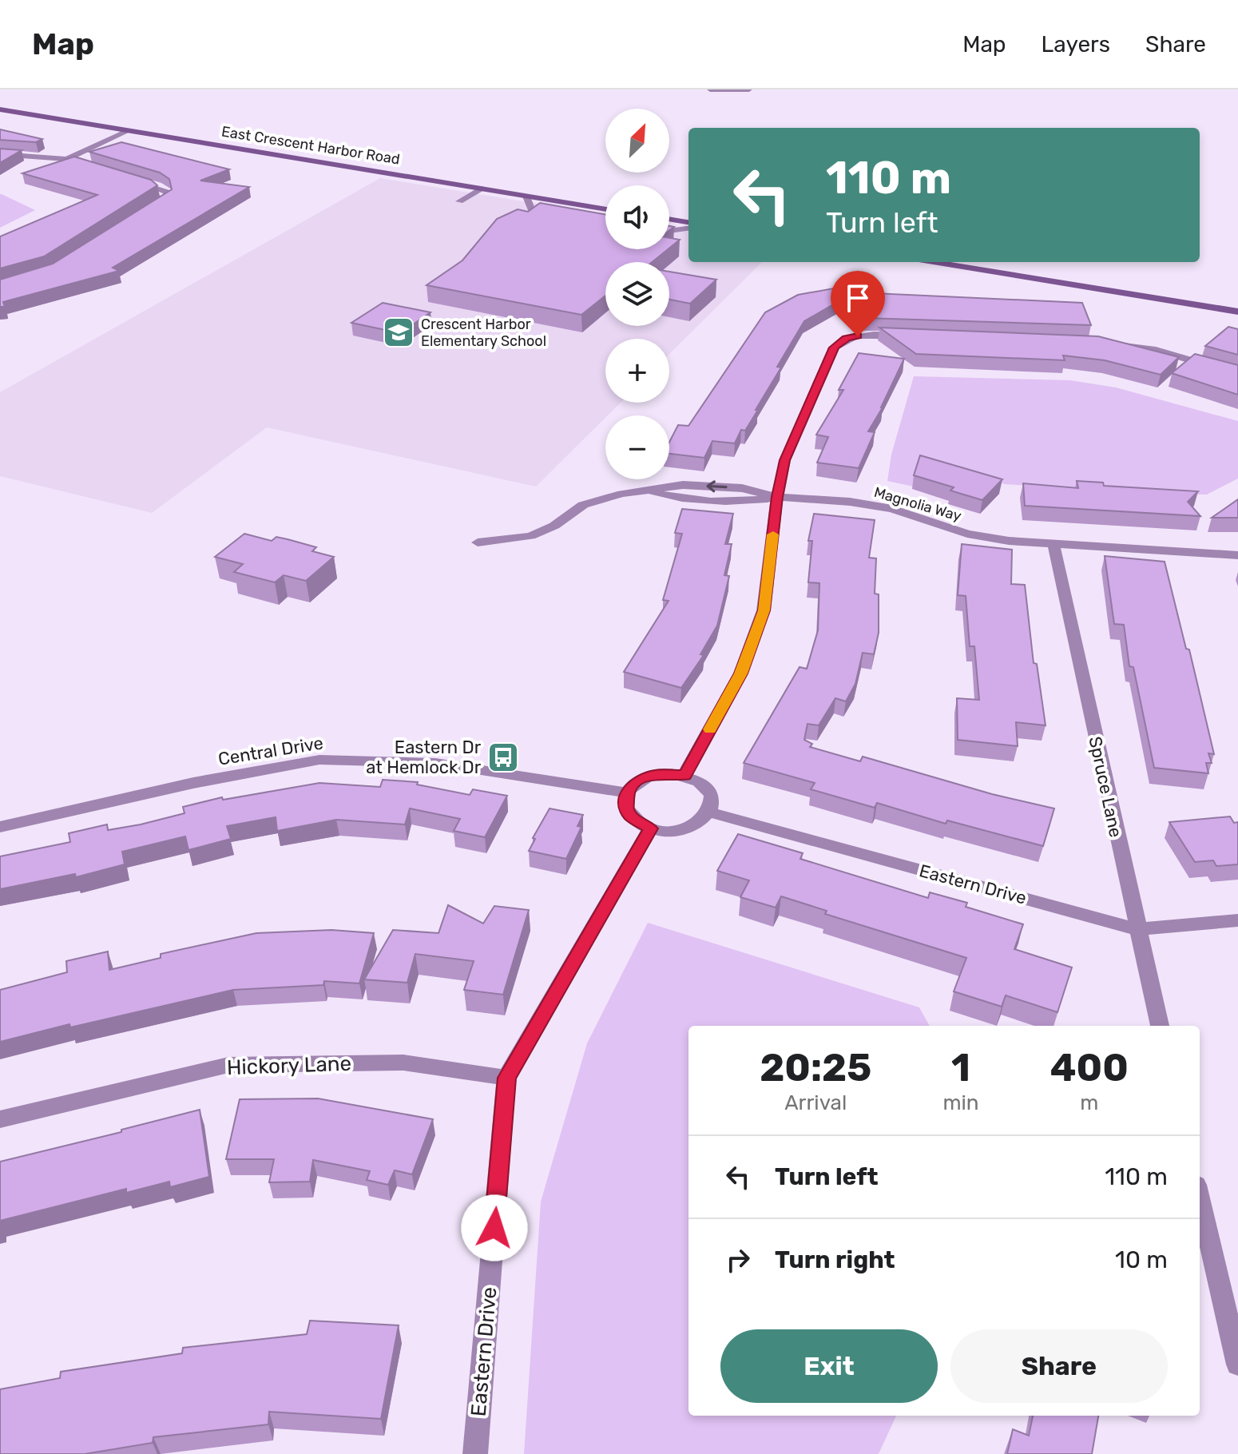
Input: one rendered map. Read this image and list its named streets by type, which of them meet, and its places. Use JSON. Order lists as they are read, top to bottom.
{
  "streets": {
    "street": [
      "East Crescent Harbor Road",
      "Magnolia Way",
      "Central Drive",
      "Spruce Lane",
      "Eastern Drive",
      "Hickory Lane"
    ]
  },
  "crossings": [
    ["Magnolia Way", "Spruce Lane"],
    ["Central Drive", "Eastern Drive"],
    ["Spruce Lane", "Eastern Drive"],
    ["Eastern Drive", "Hickory Lane"]
  ],
  "places": {
    "school or university": ["Crescent Harbor Elementary School"],
    "bus stop": ["Eastern Dr at Hemlock Dr"]
  },
  "north": "top right",
  "page": {
    "header": "Map",
    "nav": ["Map", "Layers", "Share"],
    "map_buttons": ["+", "−"],
    "turn": ["110 m", "Turn left"],
    "eta": [
      "20:25",
      "Arrival",
      "1",
      "min",
      "400",
      "m"
    ],
    "list": [
      {
        "name": "Turn left",
        "value": "110 m"
      },
      {
        "name": "Turn right",
        "value": "10 m"
      }
    ],
    "buttons": ["Exit", "Share"]
  }
}
